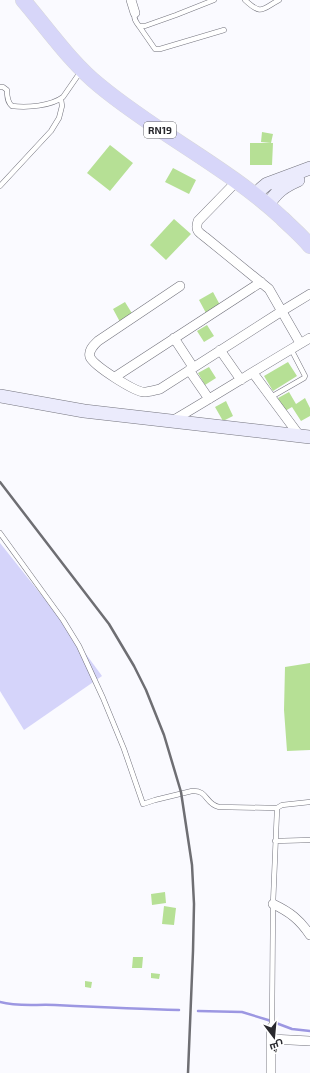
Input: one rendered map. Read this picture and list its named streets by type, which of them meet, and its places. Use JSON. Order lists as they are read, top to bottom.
{
  "streets": {
    "main road": ["RN19"]
  },
  "north": "bottom"
}
